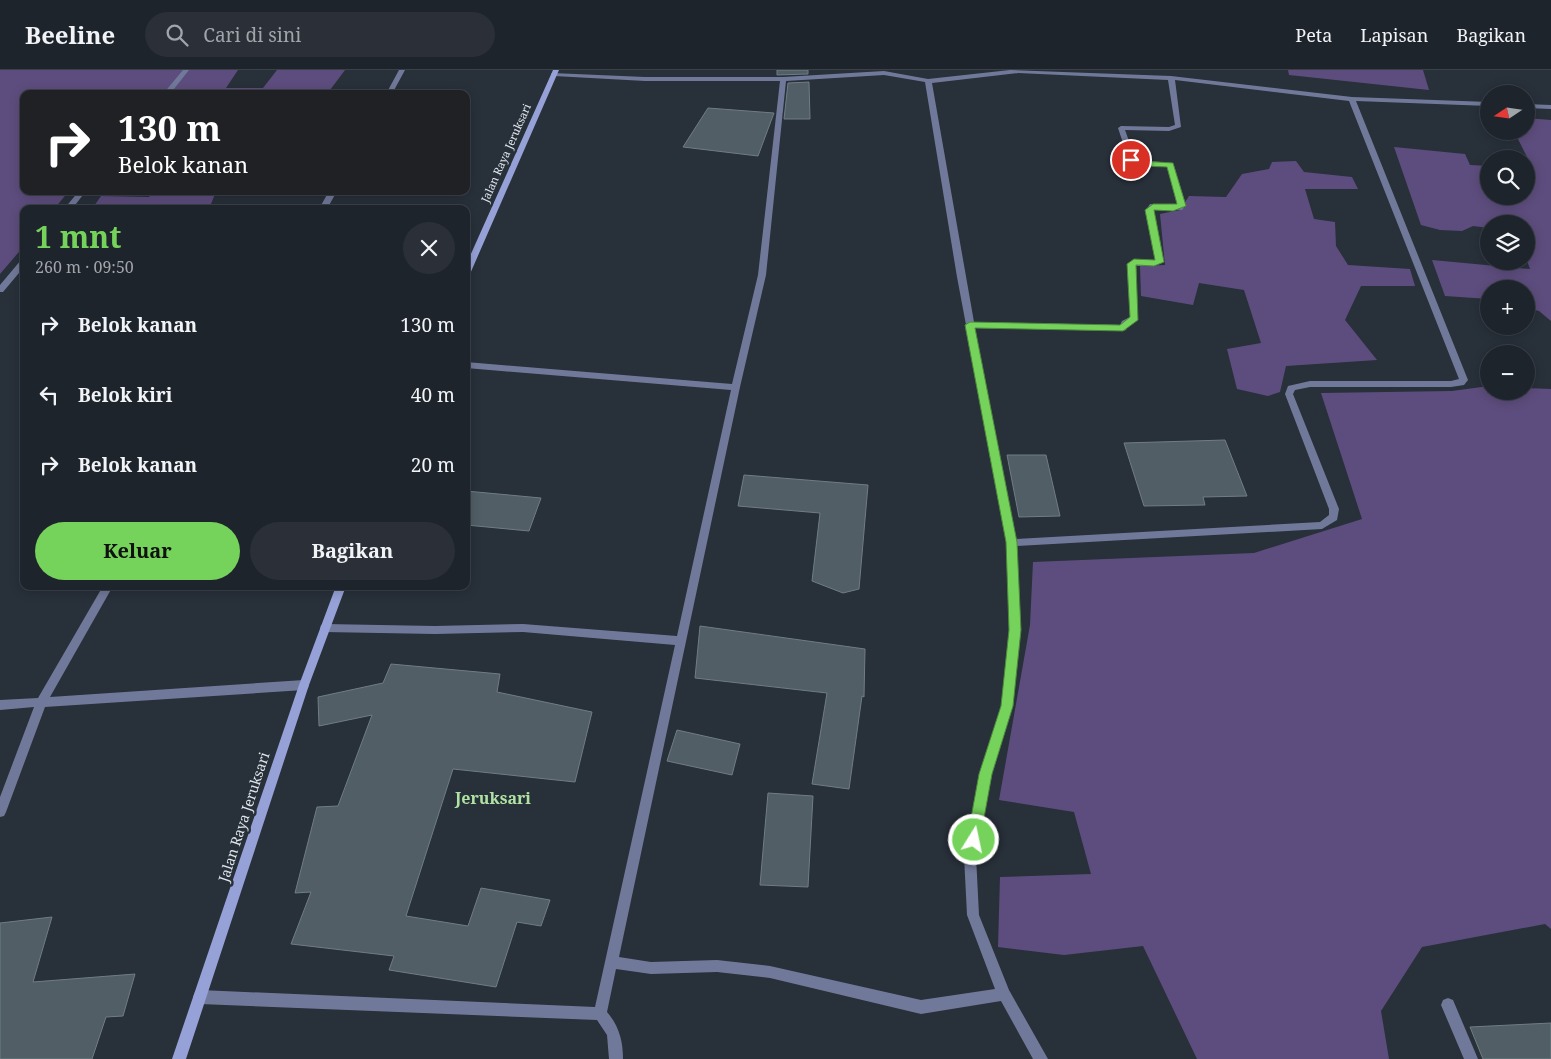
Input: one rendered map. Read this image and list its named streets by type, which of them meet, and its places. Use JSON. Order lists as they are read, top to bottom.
{
  "streets": {
    "street": ["Jalan Raya Jeruksari"]
  },
  "districts": ["Jeruksari"],
  "north": "left",
  "page": {
    "header": "Beeline",
    "search": "Cari di sini",
    "nav": ["Peta", "Lapisan", "Bagikan"],
    "map_buttons": ["+", "−"],
    "turn": ["130 m", "Belok kanan"],
    "heading": ["1 mnt", "260 m · 09:50"],
    "list": [
      {
        "name": "Belok kanan",
        "value": "130 m"
      },
      {
        "name": "Belok kiri",
        "value": "40 m"
      },
      {
        "name": "Belok kanan",
        "value": "20 m"
      }
    ],
    "buttons": ["Keluar", "Bagikan"]
  }
}
